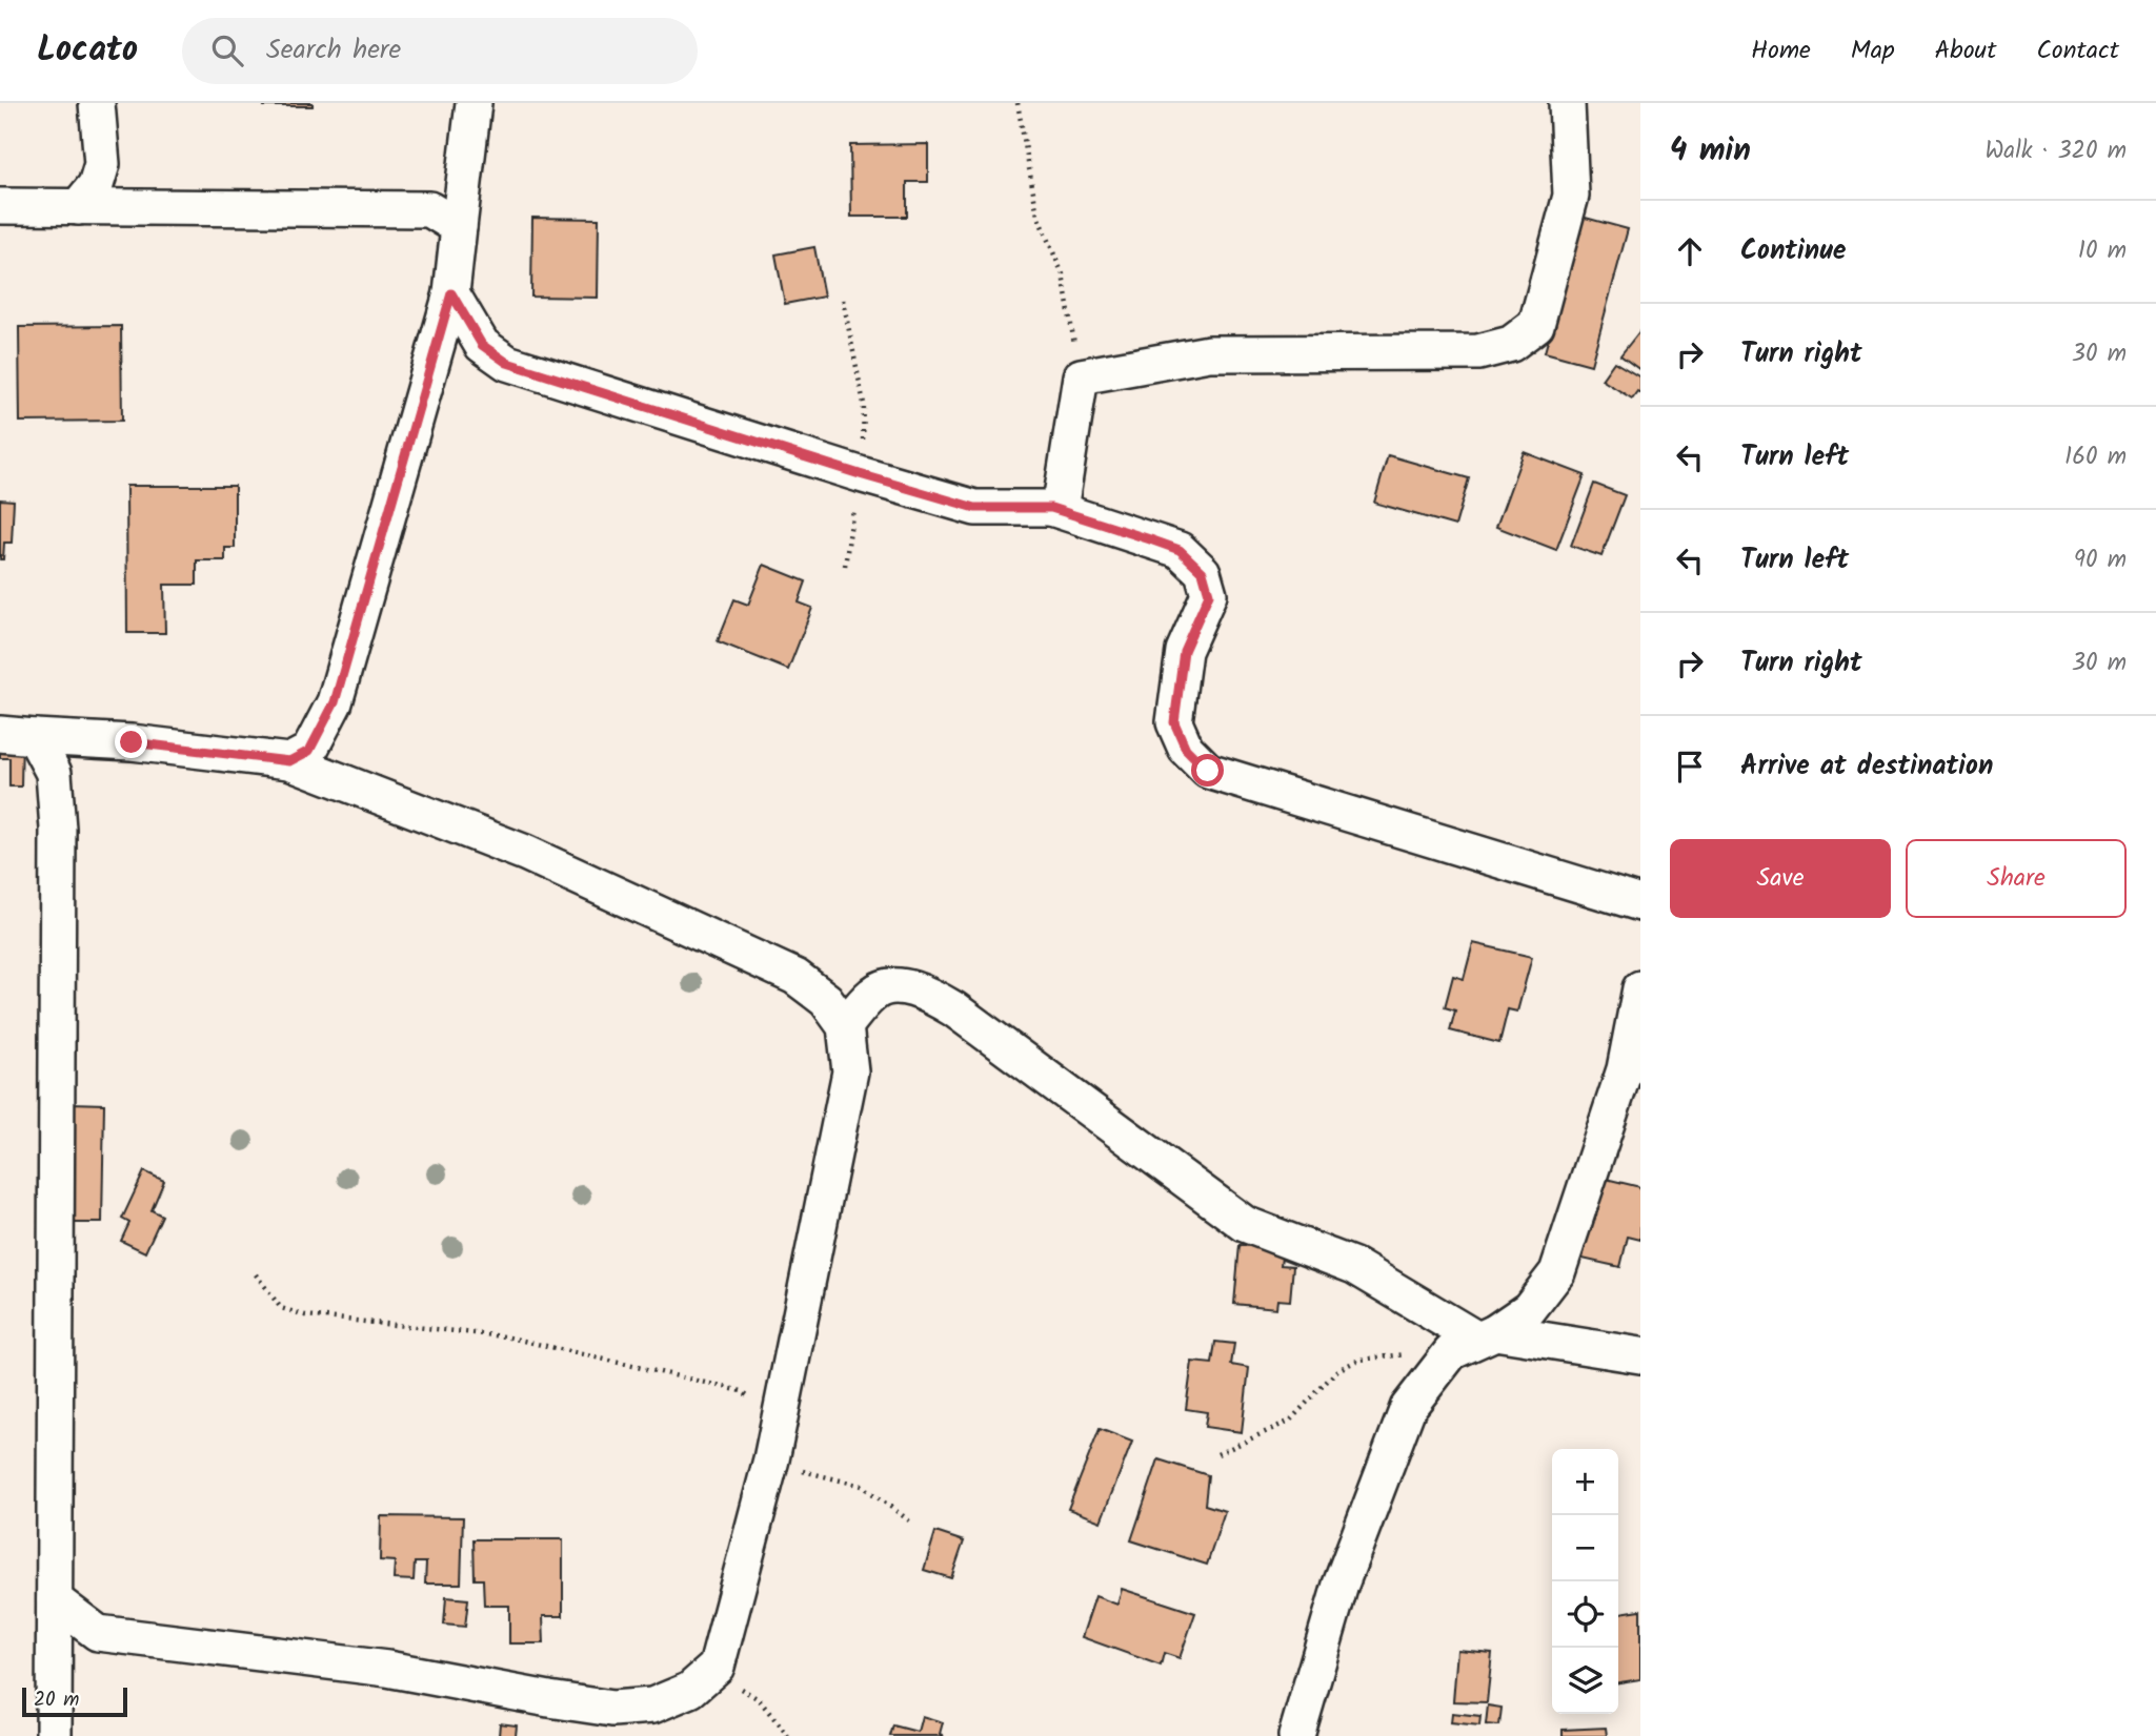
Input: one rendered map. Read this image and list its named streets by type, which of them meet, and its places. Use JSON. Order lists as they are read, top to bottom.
{
  "scale_bar": "20 m",
  "page": {
    "header": "Locato",
    "search": "Search here",
    "nav": [
      "Home",
      "Map",
      "About",
      "Contact"
    ],
    "heading": ["4 min", "Walk · 320 m"],
    "list": [
      ["Continue", "10 m"],
      ["Turn right", "30 m"],
      ["Turn left", "160 m"],
      ["Turn left", "90 m"],
      ["Turn right", "30 m"],
      "Arrive at destination"
    ],
    "buttons": ["Save", "Share"],
    "map_buttons": ["+", "−"],
    "scale": "20 m"
  }
}
